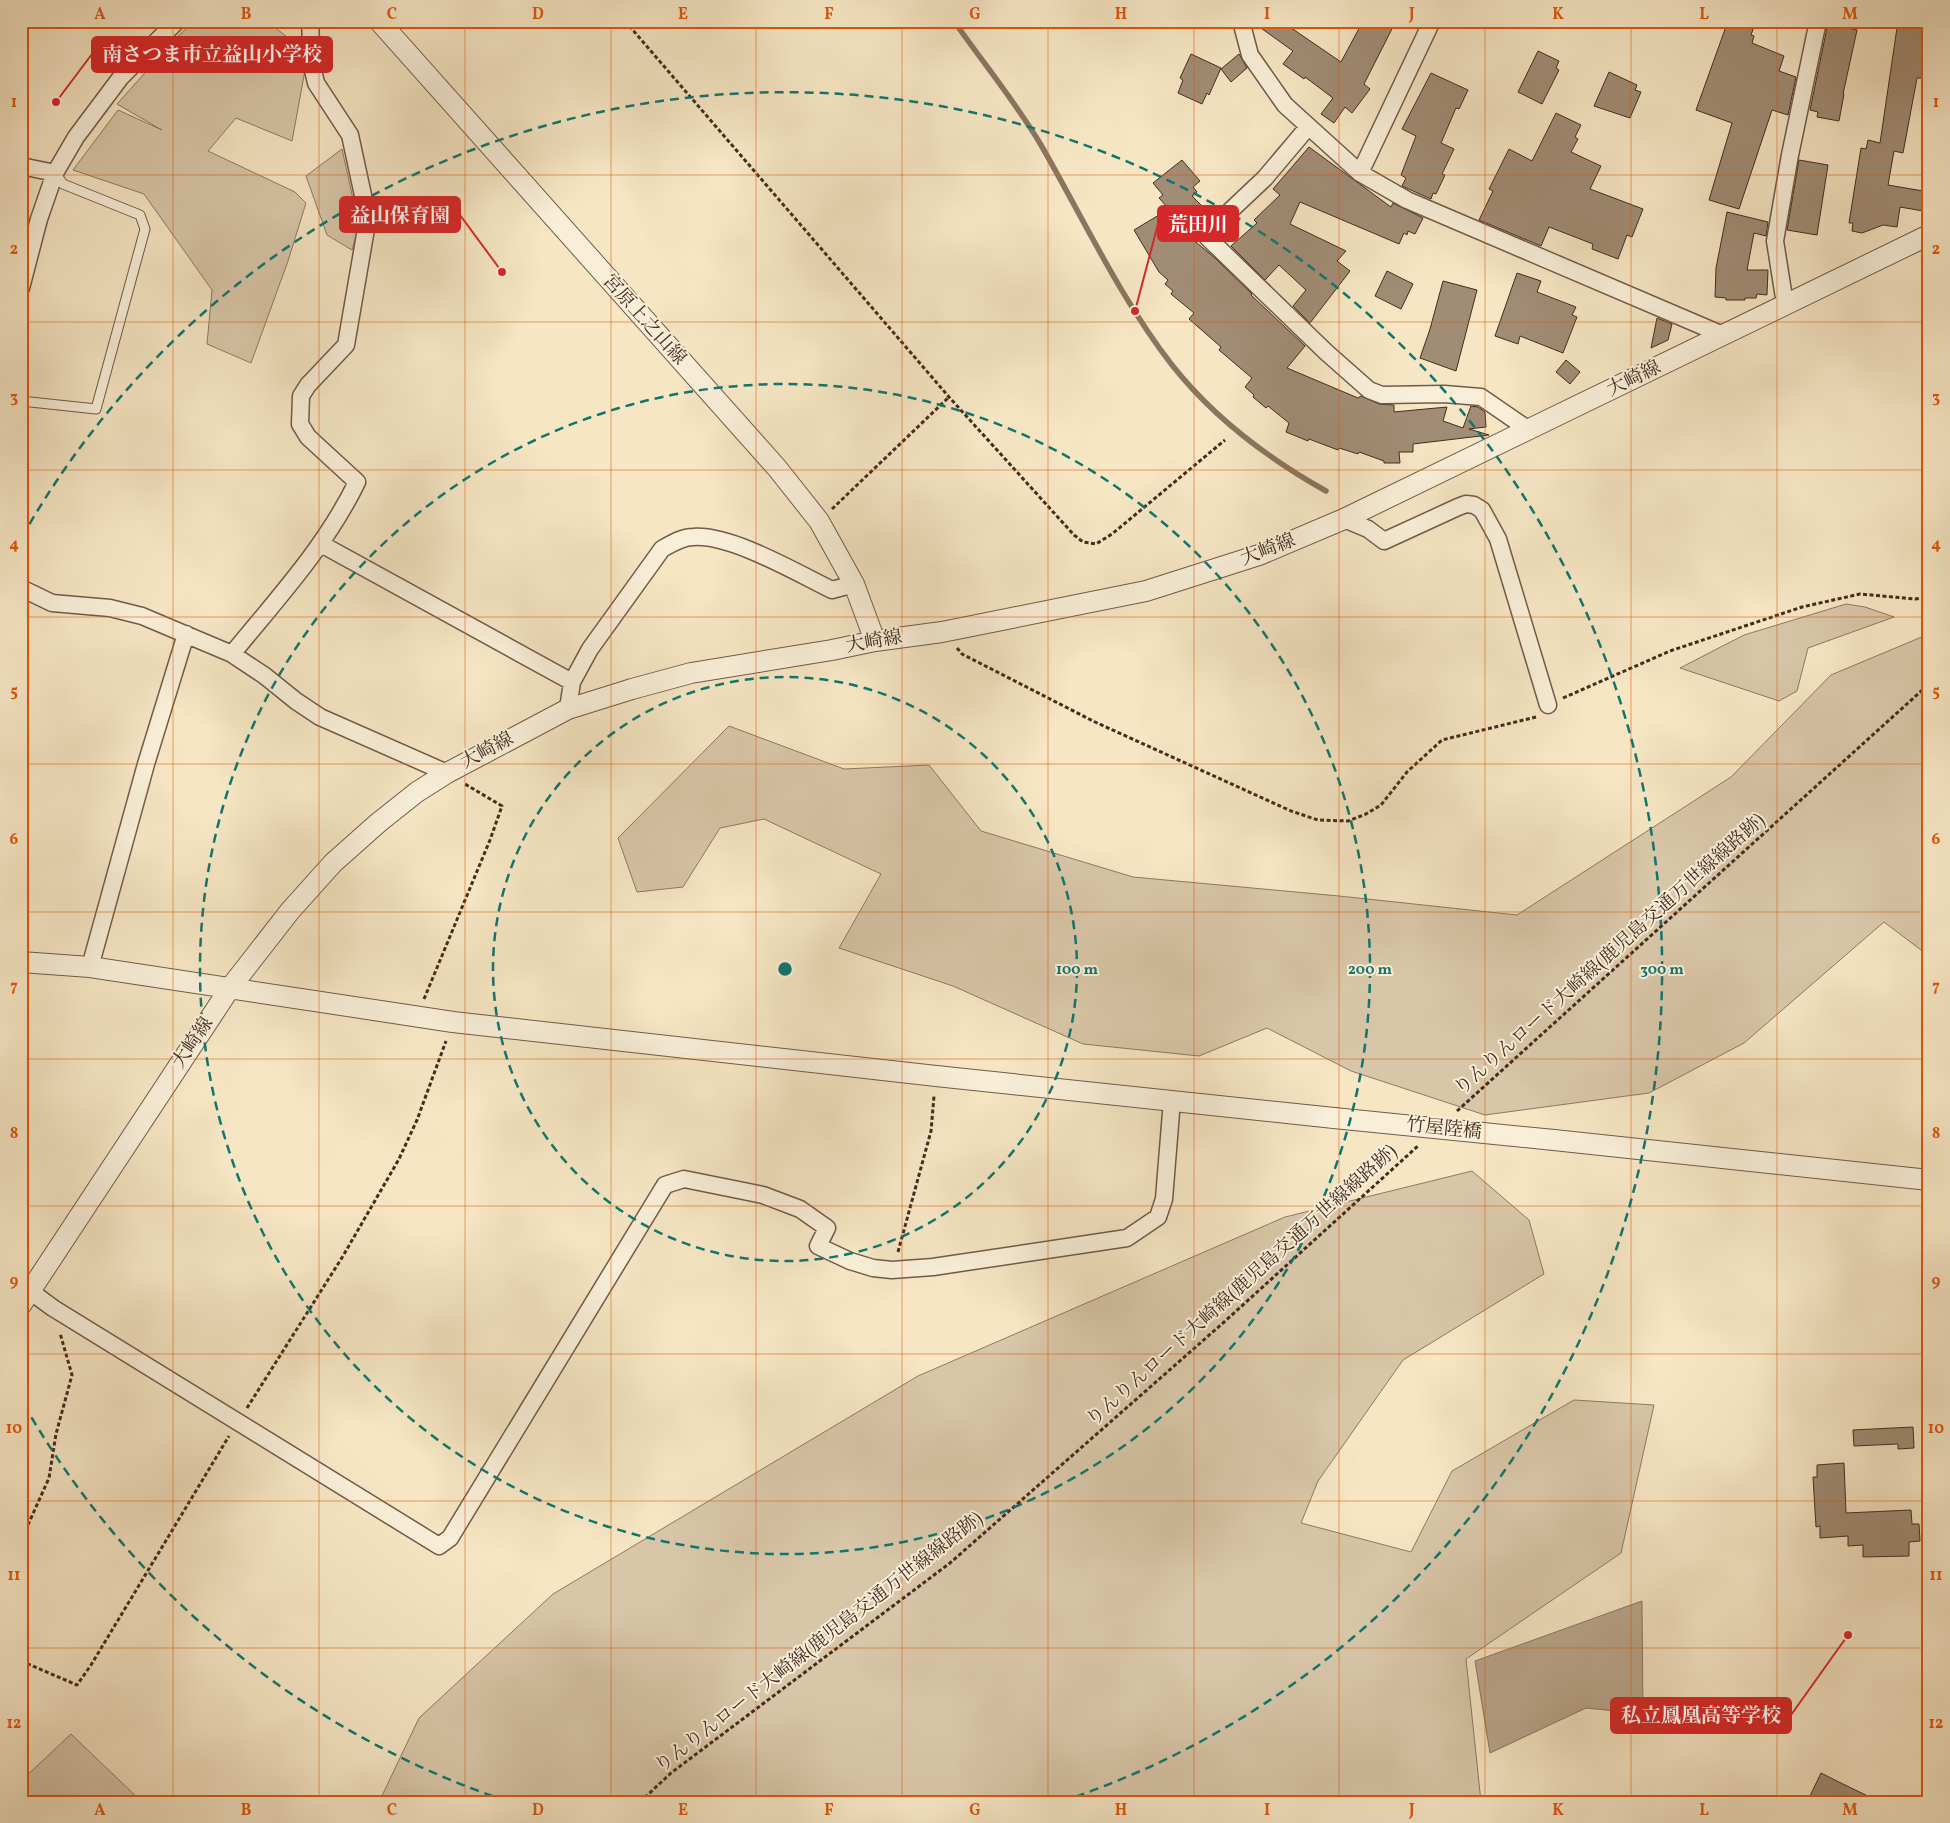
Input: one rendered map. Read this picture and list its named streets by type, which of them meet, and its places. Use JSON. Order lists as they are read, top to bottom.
{
  "streets": {
    "street": ["宮原上之山線", "大崎線", "竹屋陸橋"],
    "path": ["りんりんロード大崎線(鹿児島交通万世線線路跡)"]
  },
  "crossings": [
    ["宮原上之山線", "大崎線"],
    ["大崎線", "竹屋陸橋"]
  ],
  "places": [
    "南さつま市立益山小学校",
    "益山保育園",
    "荒田川",
    "私立鳳凰高等学校"
  ],
  "grid": {
    "columns": [
      "A",
      "B",
      "C",
      "D",
      "E",
      "F",
      "G",
      "H",
      "I",
      "J",
      "K",
      "L",
      "M"
    ],
    "rows": [
      "1",
      "2",
      "3",
      "4",
      "5",
      "6",
      "7",
      "8",
      "9",
      "10",
      "11",
      "12"
    ]
  },
  "rings": ["100 m", "200 m", "300 m"]
}
